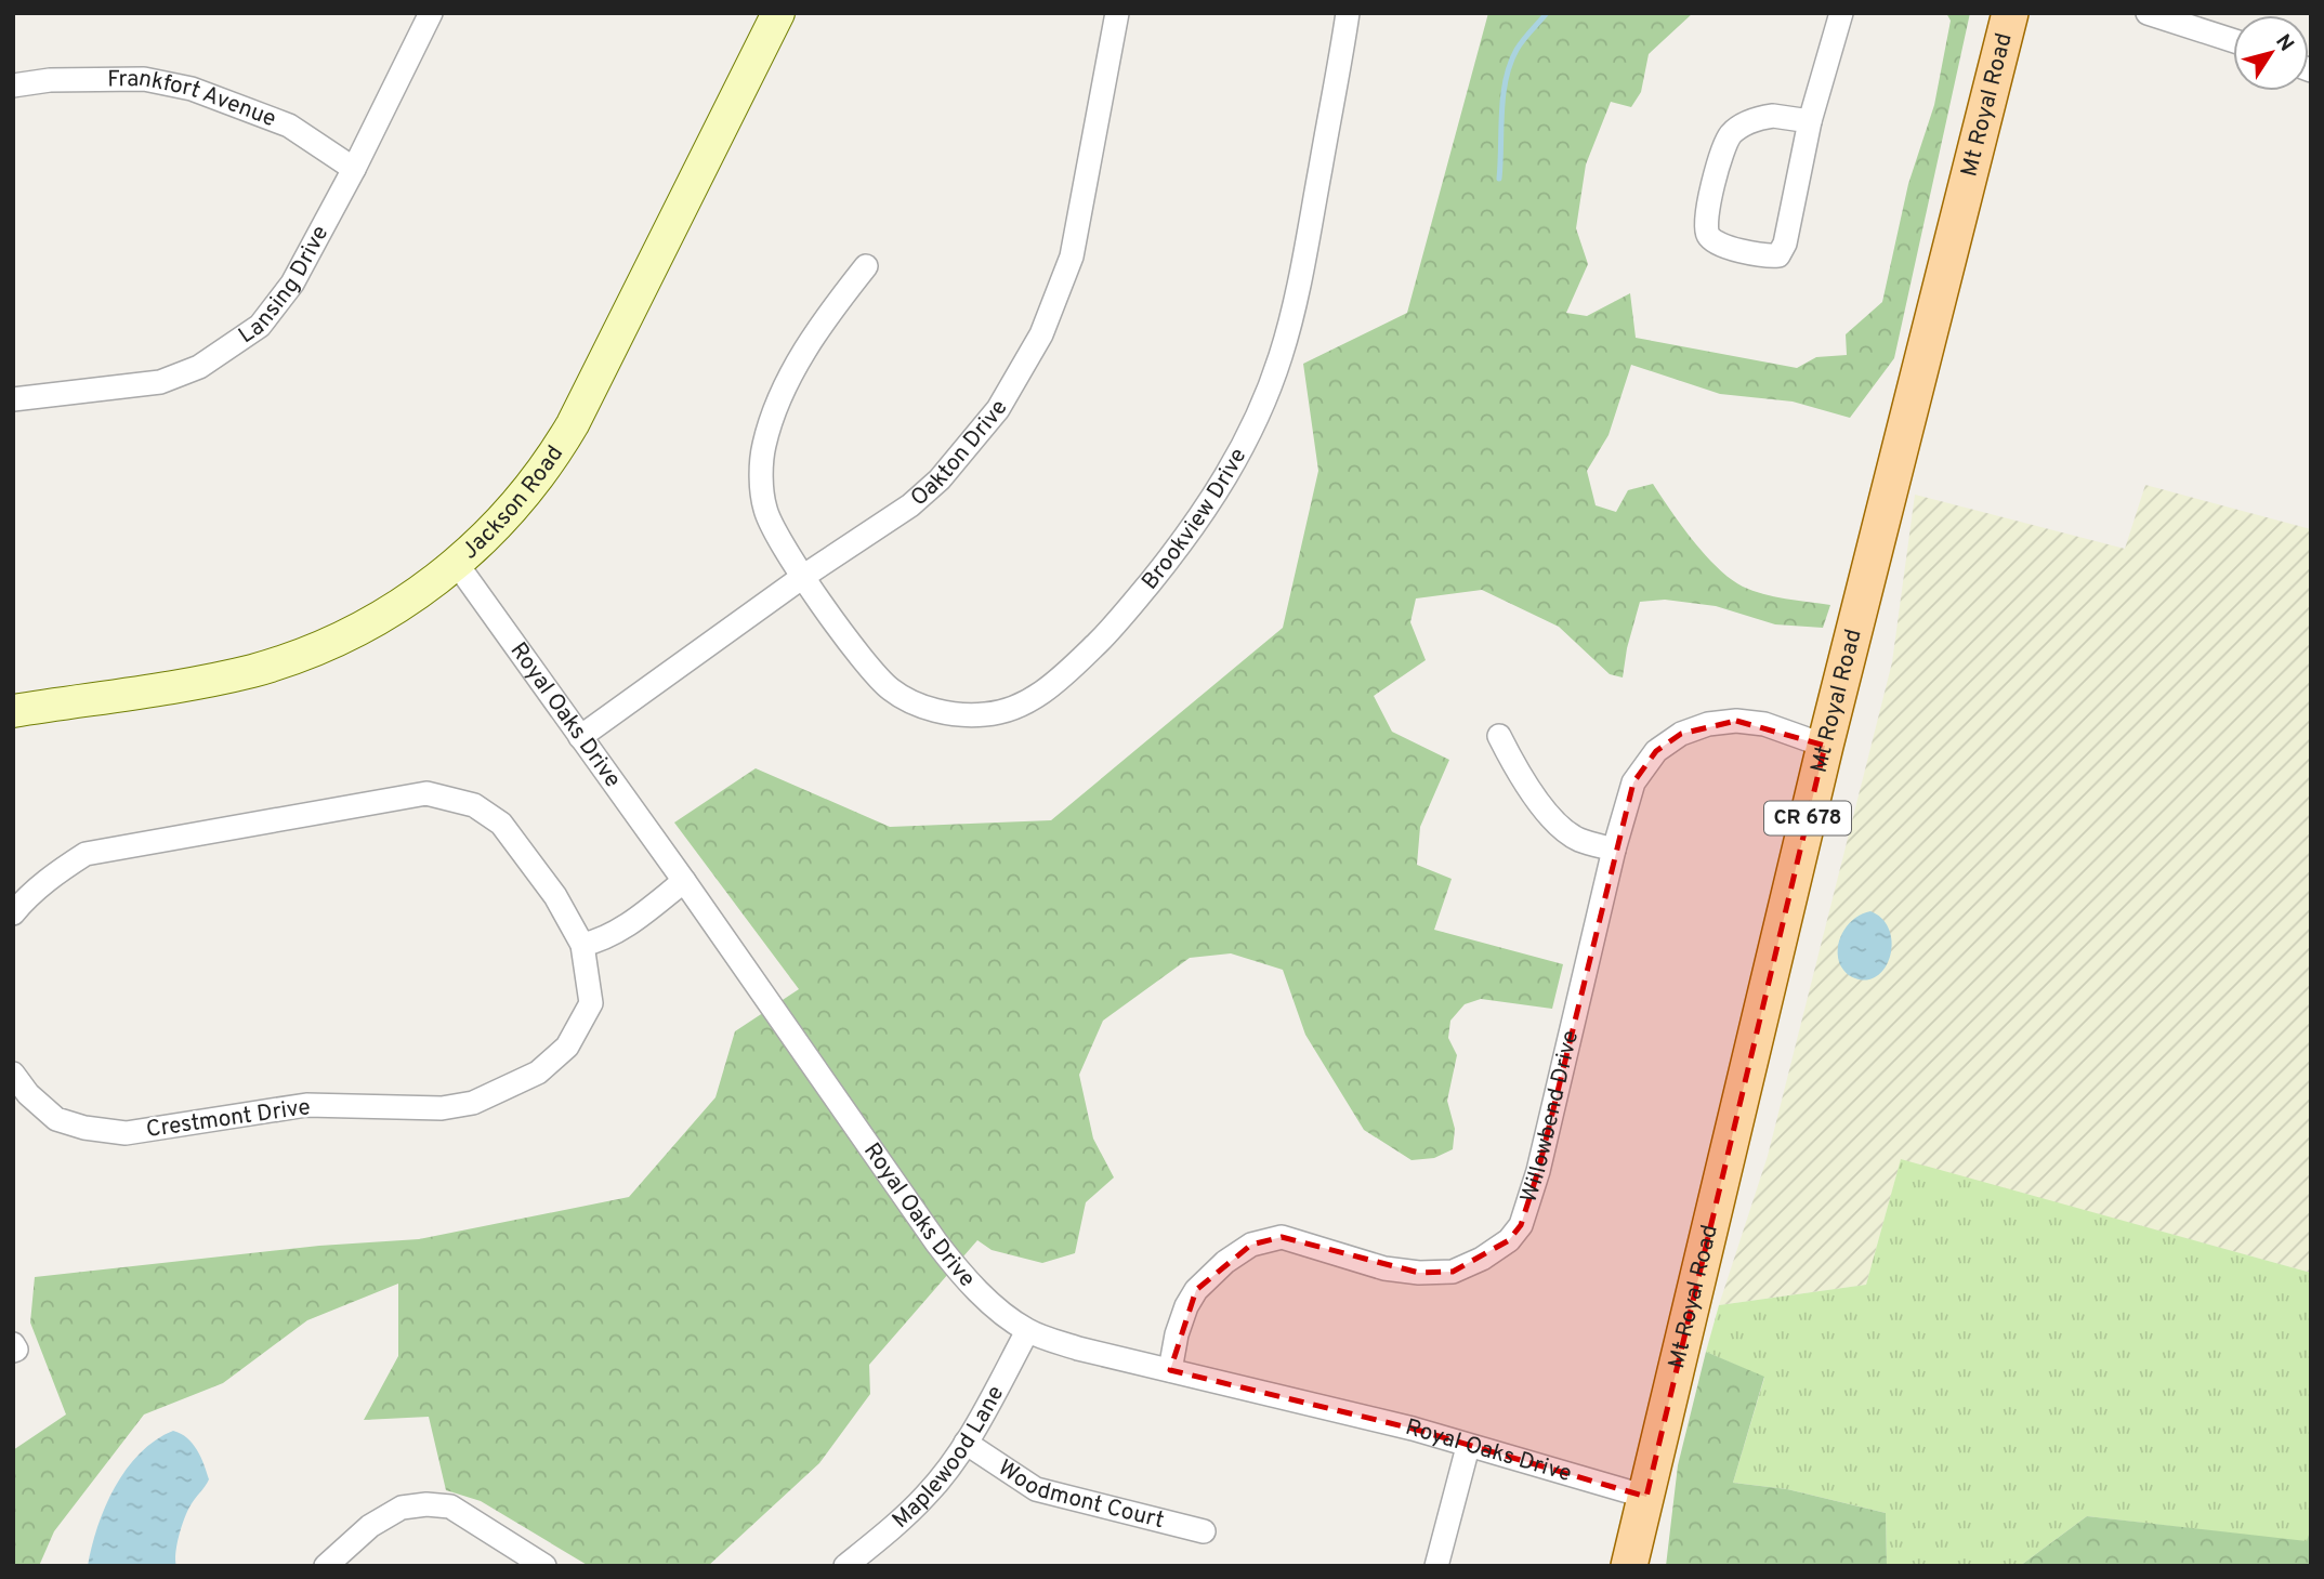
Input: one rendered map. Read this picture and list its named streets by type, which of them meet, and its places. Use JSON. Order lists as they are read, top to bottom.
{
  "streets": {
    "main road": ["Mt Royal Road", "CR 678"],
    "street": [
      "Frankfort Avenue",
      "Lansing Drive",
      "Oakton Drive",
      "Jackson Road",
      "Brookview Drive",
      "Royal Oaks Drive",
      "Willowbend Drive",
      "Crestmont Drive",
      "Maplewood Lane",
      "Woodmont Court"
    ]
  },
  "crossings": [
    ["Frankfort Avenue", "Lansing Drive"],
    ["Mt Royal Road", "Royal Oaks Drive"],
    ["Mt Royal Road", "Willowbend Drive"],
    ["Oakton Drive", "Brookview Drive"],
    ["Oakton Drive", "Royal Oaks Drive"],
    ["Jackson Road", "Royal Oaks Drive"],
    ["Royal Oaks Drive", "Willowbend Drive"],
    ["Royal Oaks Drive", "Maplewood Lane"],
    ["Maplewood Lane", "Woodmont Court"]
  ],
  "north": "top right"
}
